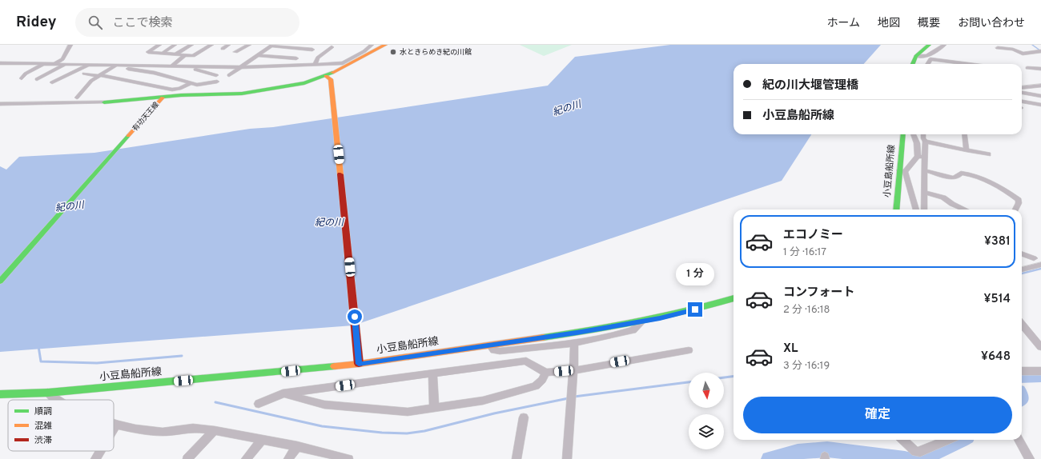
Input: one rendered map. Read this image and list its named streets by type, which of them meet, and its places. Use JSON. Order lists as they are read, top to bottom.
{
  "streets": {
    "main road": ["有功天王線", "小豆島船所線"]
  },
  "water": ["紀の川"],
  "places": ["水ときらめき紀の川館"],
  "legend": ["順調", "混雑", "渋滞"],
  "north": "bottom",
  "page": {
    "header": "Ridey",
    "search": "ここで検索",
    "nav": [
      "ホーム",
      "地図",
      "概要",
      "お問い合わせ"
    ],
    "banner": ["紀の川大堰管理橋", "小豆島船所線"],
    "list": [
      {
        "name": "エコノミー",
        "note": "1 分 · 16:17",
        "value": "¥381"
      },
      {
        "name": "コンフォート",
        "note": "2 分 · 16:18",
        "value": "¥514"
      },
      {
        "name": "XL",
        "note": "3 分 · 16:19",
        "value": "¥648"
      }
    ],
    "bubble": "1 分",
    "buttons": "確定"
  }
}
